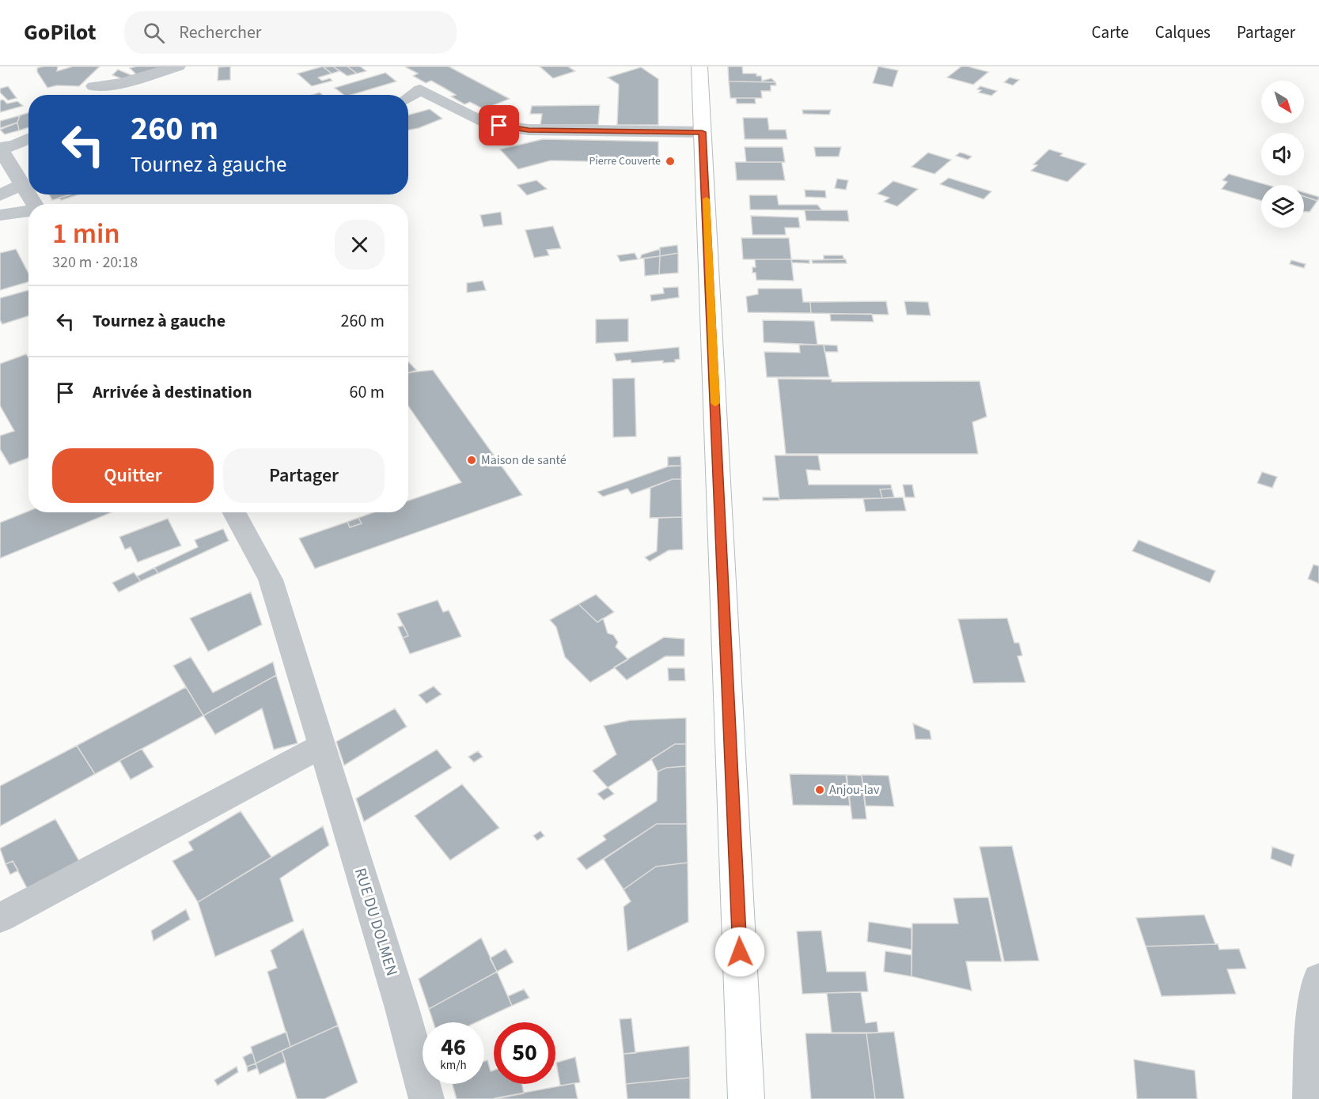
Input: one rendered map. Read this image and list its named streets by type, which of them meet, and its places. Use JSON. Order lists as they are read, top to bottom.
{
  "streets": {
    "street": ["RUE DU DOLMEN"]
  },
  "places": ["Pierre Couverte", "Maison de santé", "Anjou-lav"],
  "north": "bottom right",
  "page": {
    "header": "GoPilot",
    "search": "Rechercher",
    "nav": ["Carte", "Calques", "Partager"],
    "turn": ["260 m", "Tournez à gauche"],
    "heading": ["1 min", "320 m · 20:18"],
    "list": [
      {
        "name": "Tournez à gauche",
        "value": "260 m"
      },
      {
        "name": "Arrivée à destination",
        "value": "60 m"
      }
    ],
    "buttons": ["Quitter", "Partager"],
    "speed": "46 km/h",
    "limit": "50"
  }
}
